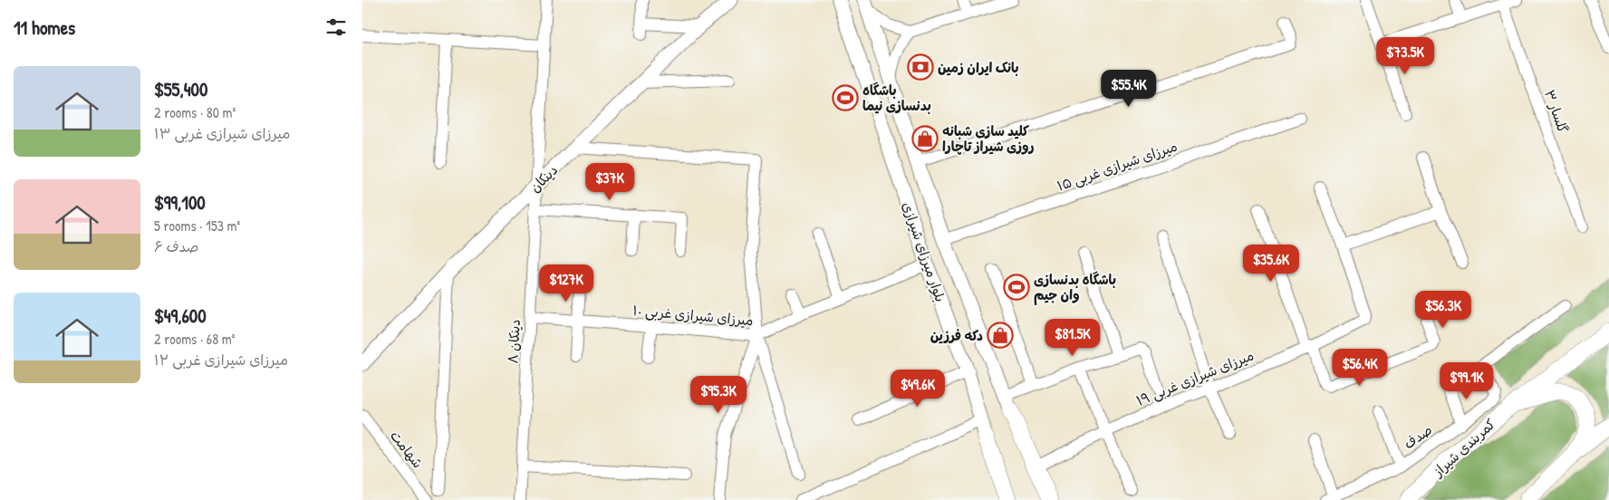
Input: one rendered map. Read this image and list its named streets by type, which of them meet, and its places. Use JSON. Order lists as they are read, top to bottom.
{
  "streets": {
    "highway": ["کمربندی شیراز"],
    "main road": ["دینکان", "بلوار میرزای شیرازی"],
    "street": [
      "گلسار ۳",
      "۱۵ میرزای شیرازی غربی",
      "۱۰ میرزای شیرازی غربی",
      "۸ دینکان",
      "۱۹ میرزای شیرازی غربی",
      "صدف",
      "شهامت"
    ]
  },
  "crossings": [
    ["۱۵ میرزای شیرازی غربی", "بلوار میرزای شیرازی"],
    ["دینکان", "۸ دینکان"],
    ["بلوار میرزای شیرازی", "۱۰ میرزای شیرازی غربی"],
    ["۱۰ میرزای شیرازی غربی", "۸ دینکان"]
  ],
  "places": {
    "bank": ["بانک ایران زمین"],
    "sports": ["باشگاه بدنسازی نیما", "باشگاه بدنسازی وان جیم"],
    "shop": ["کلید سازی شبانه روزی شیراز تاچارا", "دکه فرزین"]
  },
  "page": {
    "heading": "11 homes",
    "price": [
      "$73.5K",
      "$55.4K",
      "$37K",
      "$35.6K",
      "$127K",
      "$56.3K",
      "$81.5K",
      "$56.4K",
      "$99.1K",
      "$49.6K",
      "$95.3K"
    ],
    "list": [
      {
        "name": "$55,400",
        "note": "2 rooms · 80 m² · ۱۳ میرزای شیرازی غربی"
      },
      {
        "name": "$99,100",
        "note": "5 rooms · 153 m² · صدف ۶"
      },
      {
        "name": "$49,600",
        "note": "2 rooms · 68 m² · ۱۲ میرزای شیرازی غربی"
      }
    ]
  }
}
